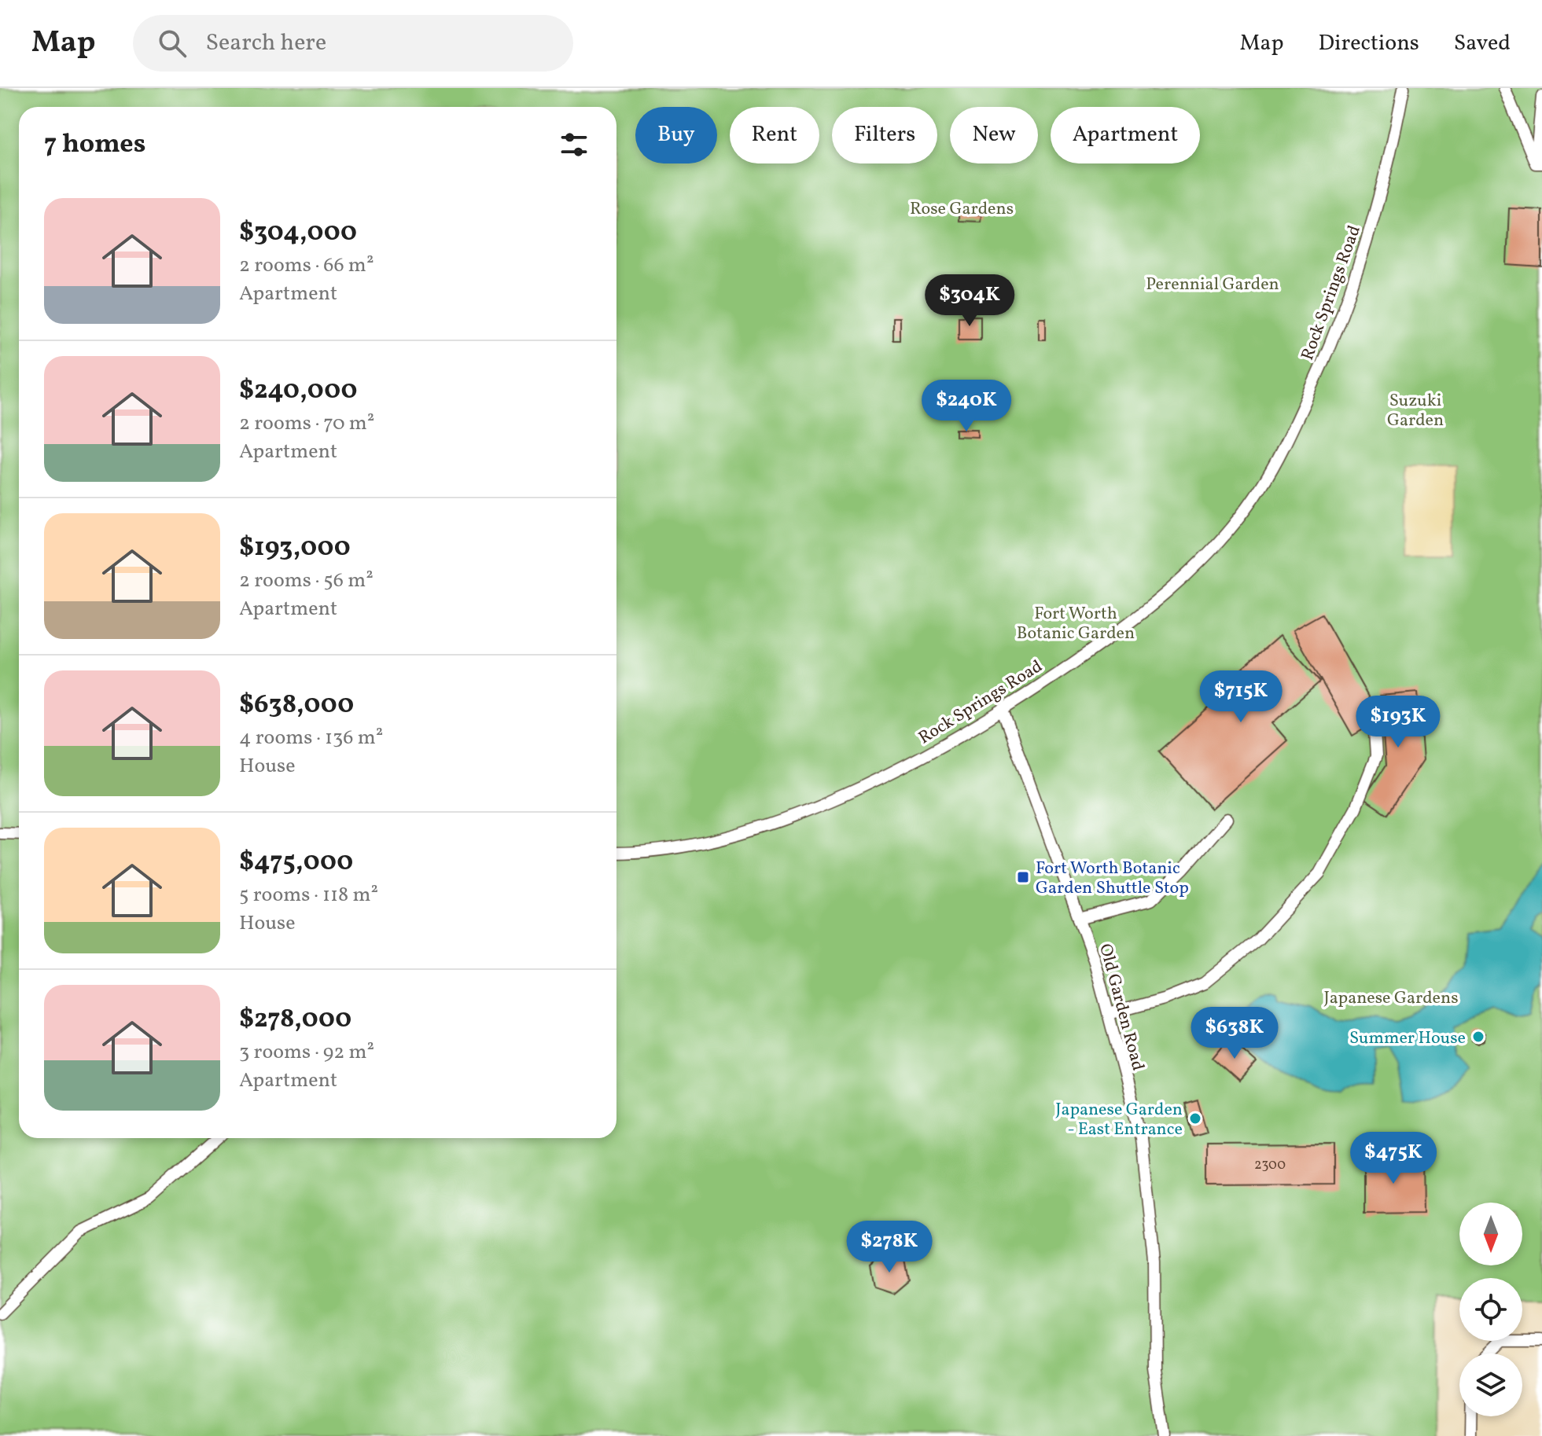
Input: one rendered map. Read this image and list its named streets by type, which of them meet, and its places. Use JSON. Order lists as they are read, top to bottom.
{
  "streets": {
    "lane": ["Rock Springs Road", "Old Garden Road"]
  },
  "crossings": [
    ["Rock Springs Road", "Old Garden Road"]
  ],
  "parks": [
    "Rose Gardens",
    "Perennial Garden",
    "Suzuki Garden",
    "Fort Worth Botanic Garden",
    "Japanese Gardens"
  ],
  "places": {
    "transit": ["Fort Worth Botanic Garden Shuttle Stop"],
    "other": ["Summer House", "Japanese Garden - East Entrance"]
  },
  "house_numbers": ["2300"],
  "north": "bottom",
  "page": {
    "header": "Map",
    "search": "Search here",
    "nav": ["Map", "Directions", "Saved"],
    "chip": [
      "Buy",
      "Rent",
      "Filters",
      "New",
      "Apartment"
    ],
    "heading": "7 homes",
    "list": [
      {
        "name": "$304,000",
        "note": "2 rooms · 66 m² · Apartment"
      },
      {
        "name": "$240,000",
        "note": "2 rooms · 70 m² · Apartment"
      },
      {
        "name": "$193,000",
        "note": "2 rooms · 56 m² · Apartment"
      },
      {
        "name": "$638,000",
        "note": "4 rooms · 136 m² · House"
      },
      {
        "name": "$475,000",
        "note": "5 rooms · 118 m² · House"
      },
      {
        "name": "$278,000",
        "note": "3 rooms · 92 m² · Apartment"
      }
    ],
    "price": [
      "$304K",
      "$240K",
      "$715K",
      "$193K",
      "$638K",
      "$475K",
      "$278K"
    ]
  }
}
